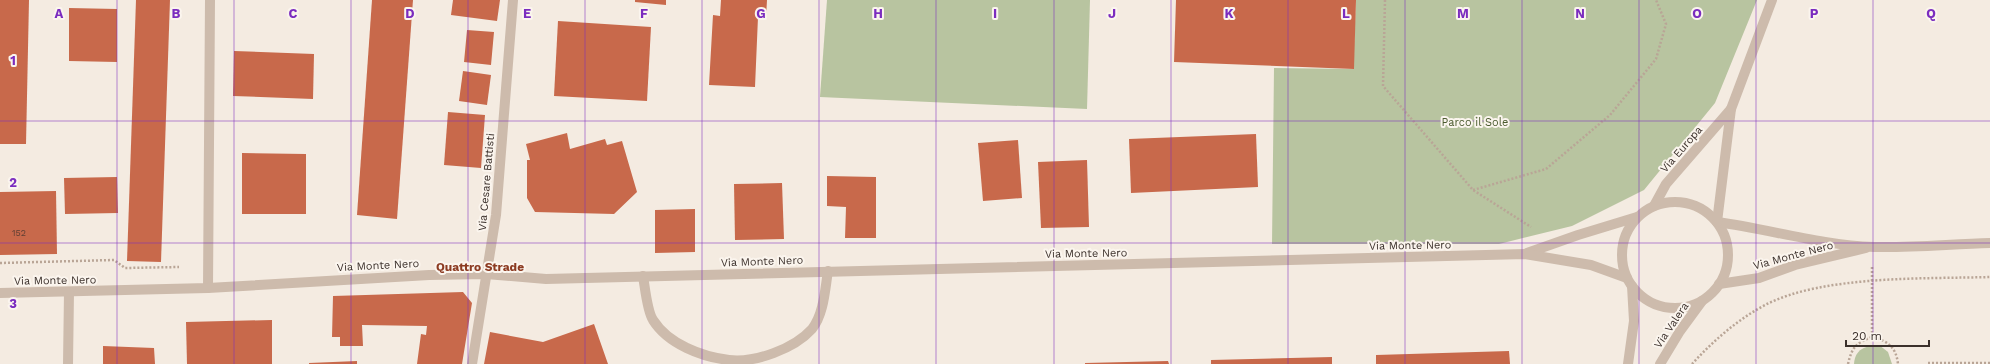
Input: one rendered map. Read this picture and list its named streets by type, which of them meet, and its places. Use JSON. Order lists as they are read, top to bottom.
{
  "streets": {
    "street": [
      "Via Europa",
      "Via Cesare Battisti",
      "Via Monte Nero",
      "Via Valera"
    ]
  },
  "crossings": [
    ["Via Europa", "Via Monte Nero"],
    ["Via Europa", "Via Valera"],
    ["Via Cesare Battisti", "Via Monte Nero"],
    ["Via Monte Nero", "Via Valera"]
  ],
  "districts": ["Quattro Strade"],
  "parks": ["Parco il Sole"],
  "house_numbers": ["152"],
  "scale_bar": "20 m",
  "grid": {
    "columns": [
      "A",
      "B",
      "C",
      "D",
      "E",
      "F",
      "G",
      "H",
      "I",
      "J",
      "K",
      "L",
      "M",
      "N",
      "O",
      "P",
      "Q"
    ],
    "rows": ["1", "2", "3"]
  }
}
